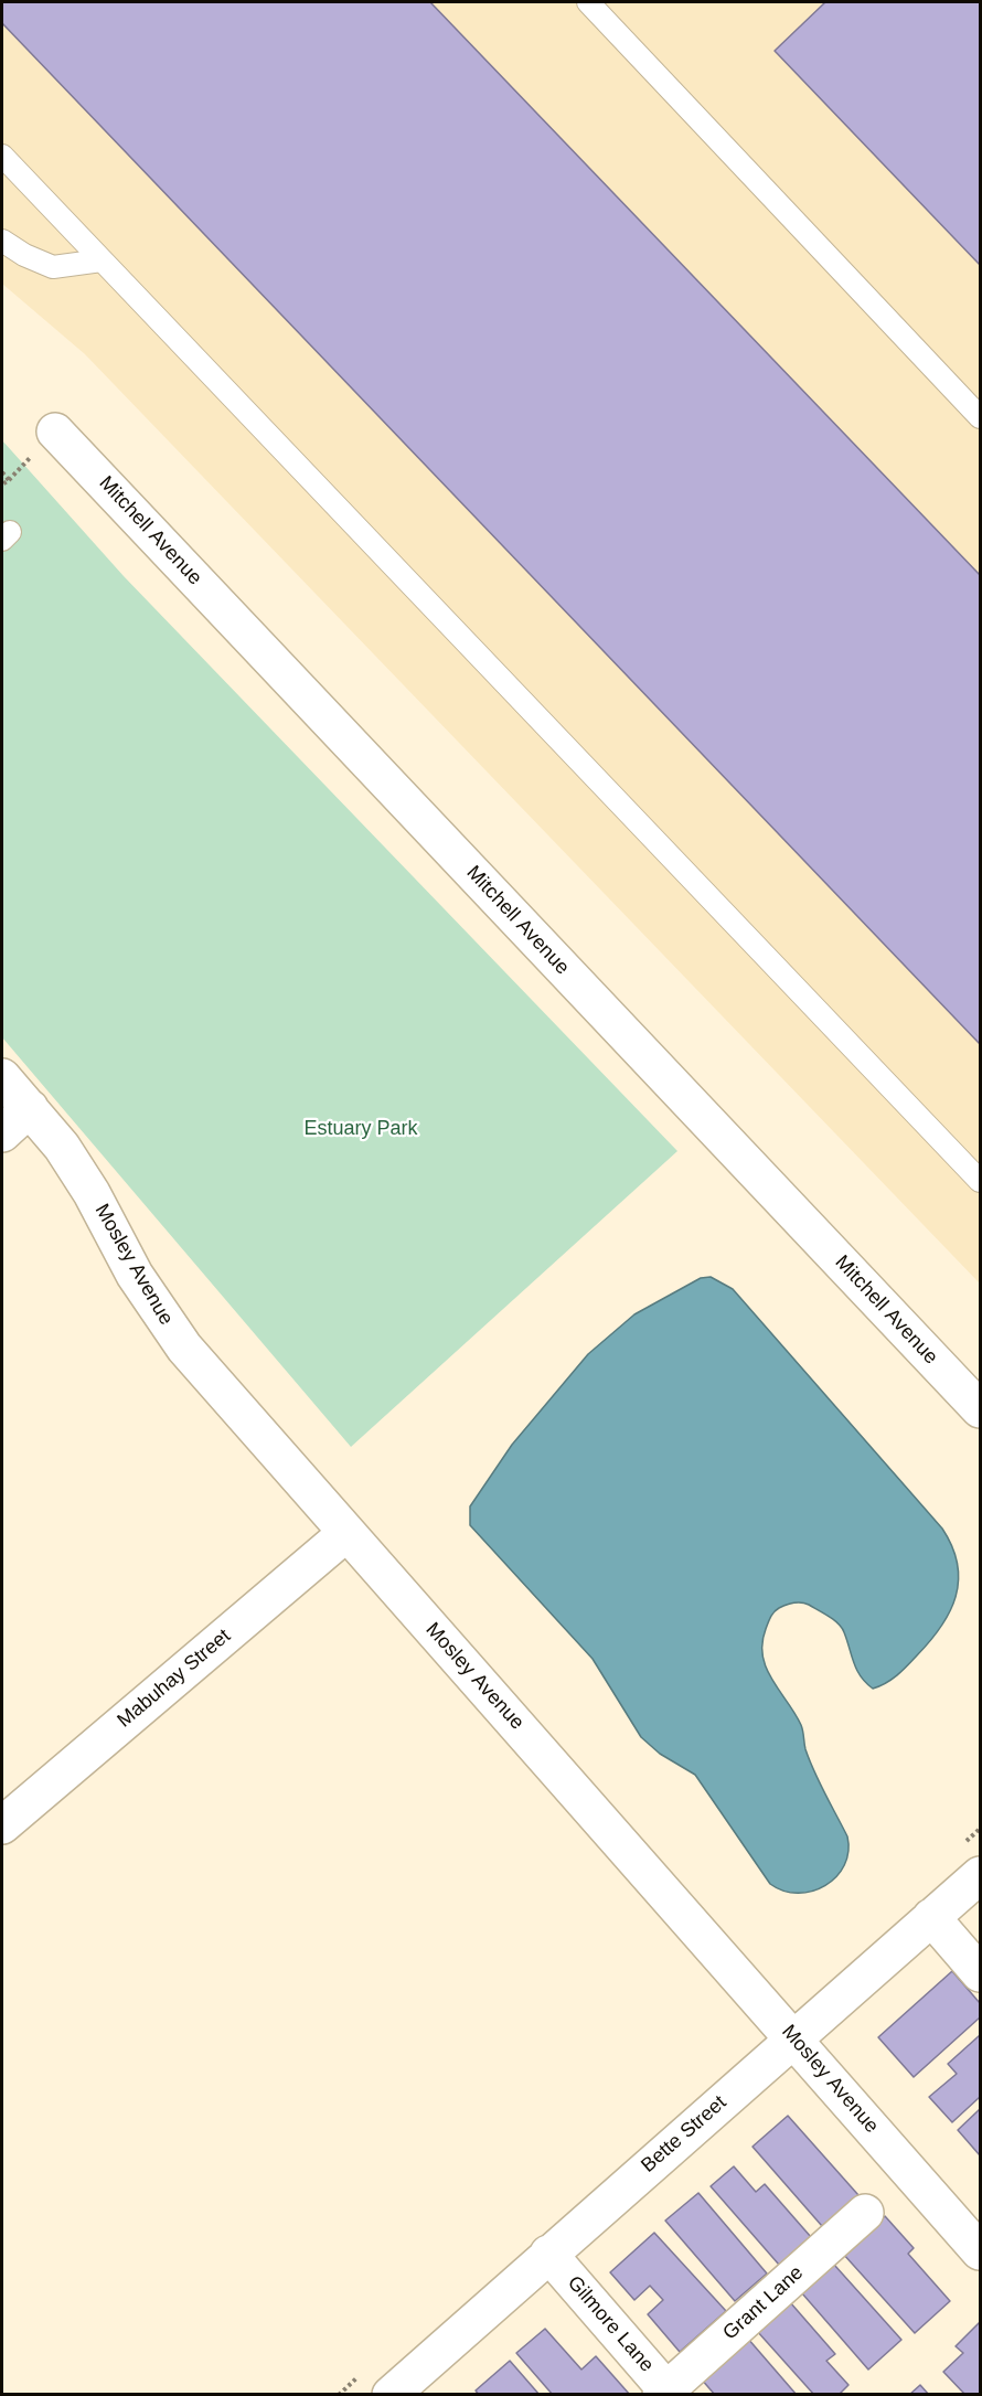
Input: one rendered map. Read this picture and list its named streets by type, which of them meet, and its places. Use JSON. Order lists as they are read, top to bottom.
{
  "streets": {
    "street": [
      "Mitchell Avenue",
      "Mosley Avenue",
      "Mabuhay Street",
      "Bette Street",
      "Grant Lane",
      "Gilmore Lane"
    ]
  },
  "crossings": [
    ["Mosley Avenue", "Mabuhay Street"],
    ["Mosley Avenue", "Bette Street"],
    ["Bette Street", "Gilmore Lane"],
    ["Grant Lane", "Gilmore Lane"]
  ],
  "parks": ["Estuary Park"]
}
